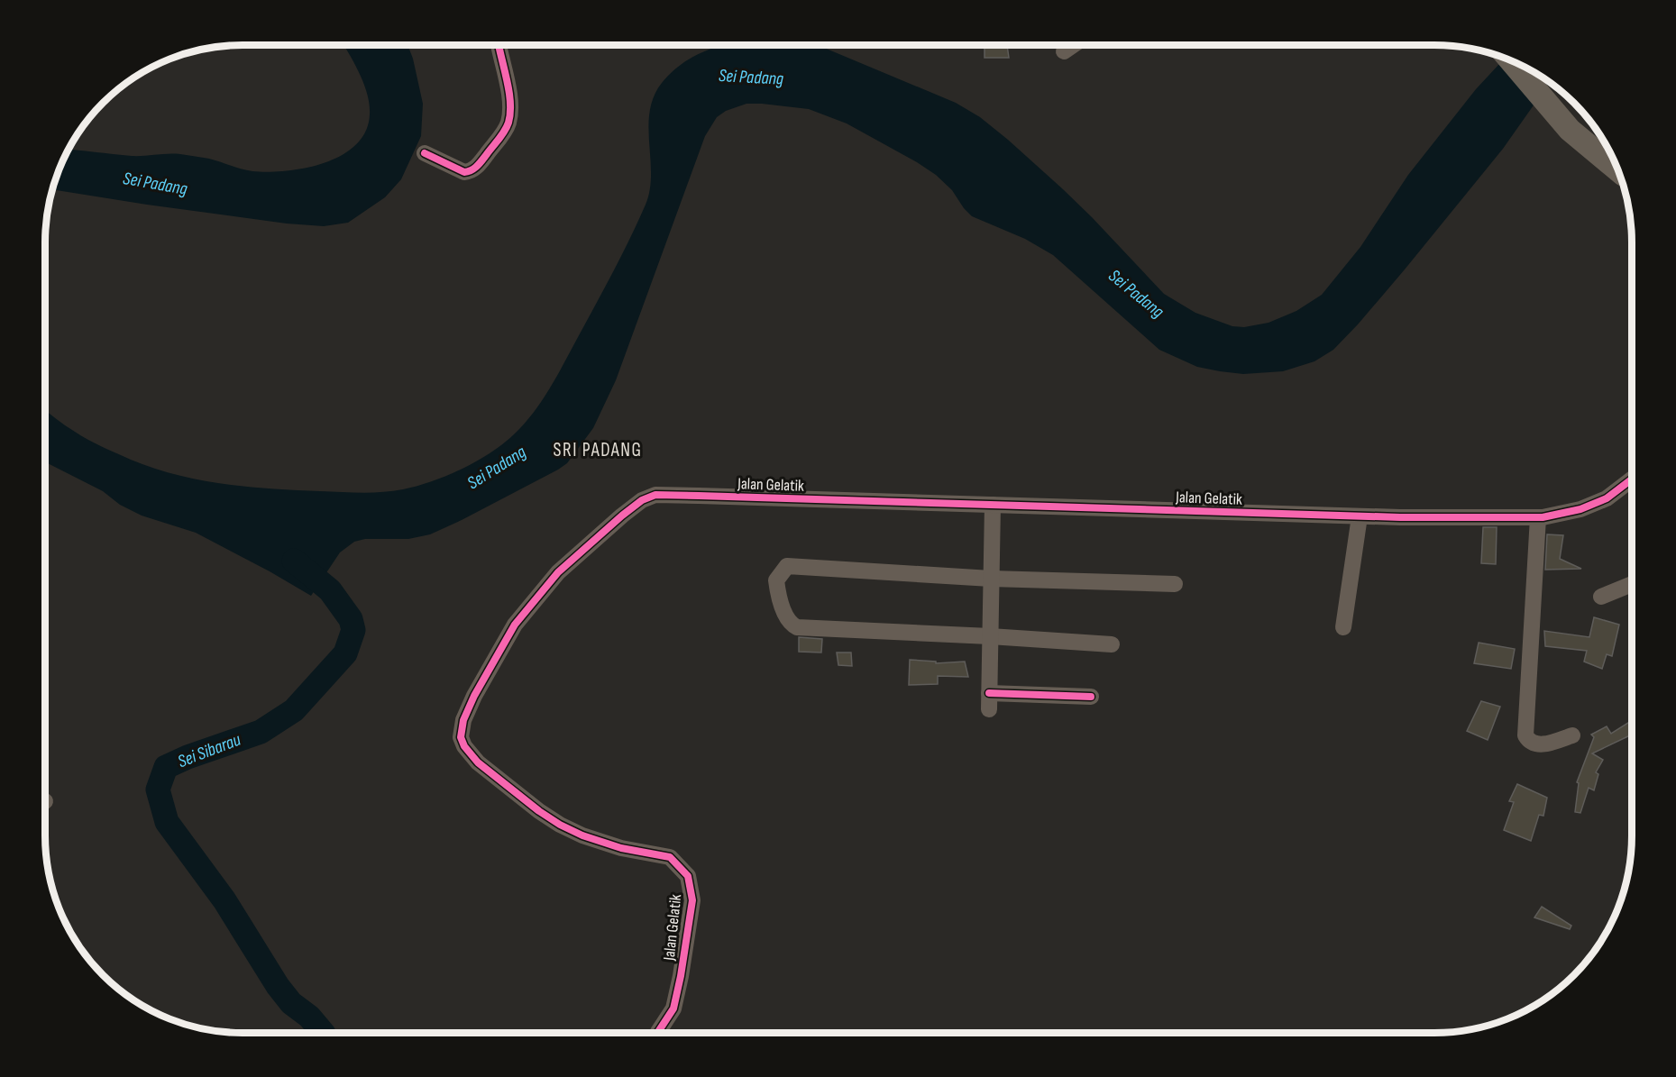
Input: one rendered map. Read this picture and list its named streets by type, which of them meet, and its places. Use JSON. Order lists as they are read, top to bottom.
{
  "streets": {
    "street": ["Jalan Gelatik"]
  },
  "districts": ["SRI PADANG"],
  "water": ["Sei Padang", "Sei Sibarau"]
}
